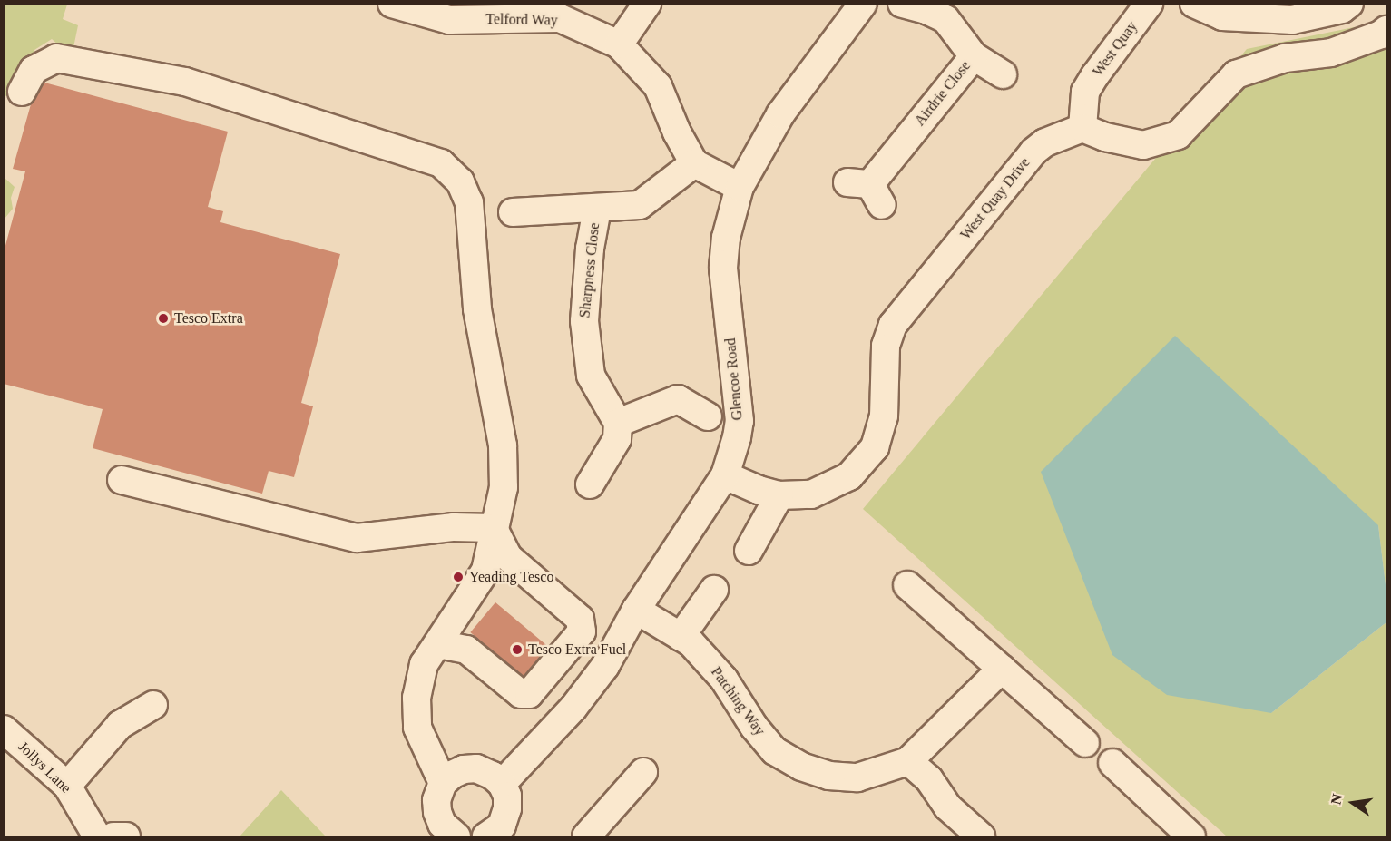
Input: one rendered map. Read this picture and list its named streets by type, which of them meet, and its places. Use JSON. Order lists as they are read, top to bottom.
{
  "streets": {
    "street": [
      "Telford Way",
      "West Quay",
      "Airdrie Close",
      "West Quay Drive",
      "Sharpness Close",
      "Glencoe Road",
      "Patching Way",
      "Jollys Lane"
    ]
  },
  "crossings": [
    ["West Quay", "West Quay Drive"],
    ["West Quay Drive", "Glencoe Road"],
    ["Glencoe Road", "Patching Way"]
  ],
  "places": ["Tesco Extra", "Yeading Tesco", "Tesco Extra Fuel"],
  "north": "left"
}
